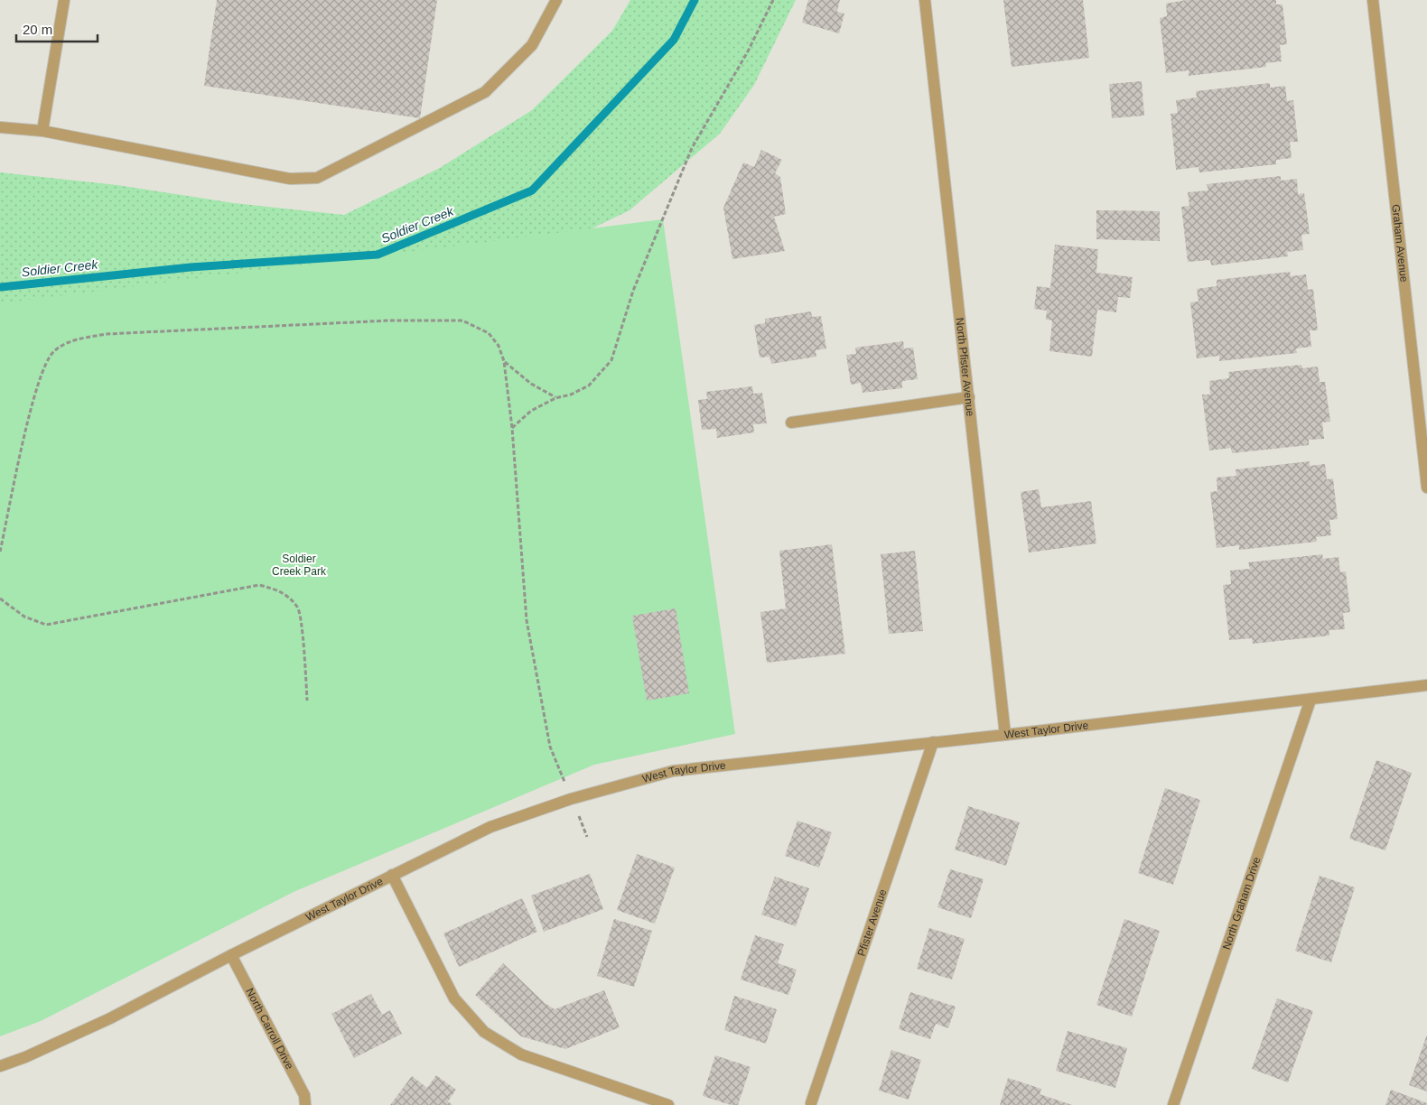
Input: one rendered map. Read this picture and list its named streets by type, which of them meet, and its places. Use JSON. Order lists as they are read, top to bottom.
{
  "streets": {
    "street": [
      "Graham Avenue",
      "North Pfister Avenue",
      "West Taylor Drive",
      "North Graham Drive",
      "Pfister Avenue",
      "North Carroll Drive"
    ]
  },
  "crossings": [
    ["North Pfister Avenue", "West Taylor Drive"],
    ["West Taylor Drive", "North Graham Drive"],
    ["West Taylor Drive", "Pfister Avenue"],
    ["West Taylor Drive", "North Carroll Drive"]
  ],
  "water": ["Soldier Creek"],
  "parks": ["Soldier Creek Park"],
  "scale_bar": "20 m"
}
